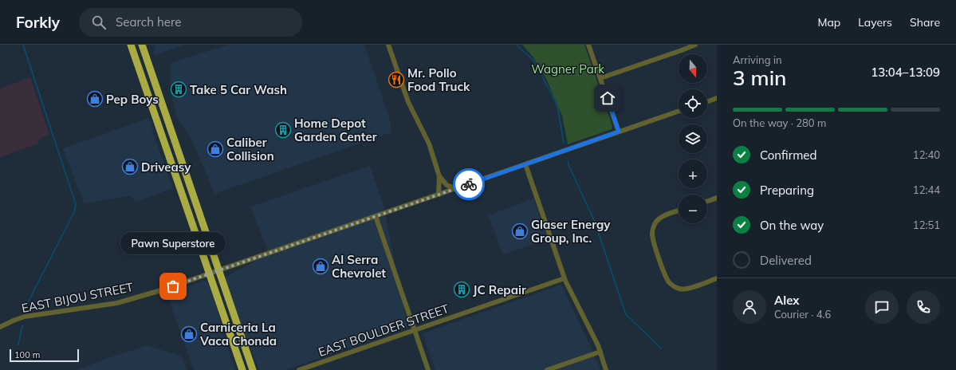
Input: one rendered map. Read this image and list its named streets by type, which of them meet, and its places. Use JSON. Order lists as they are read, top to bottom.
{
  "streets": {
    "street": ["EAST BIJOU STREET", "EAST BOULDER STREET"]
  },
  "parks": ["Wagner Park"],
  "places": {
    "restaurant": ["Mr. Pollo Food Truck"],
    "building": ["Take 5 Car Wash", "Home Depot Garden Center", "JC Repair"],
    "shop": [
      "Pep Boys",
      "Caliber Collision",
      "Driveasy",
      "Glaser Energy Group, Inc.",
      "Al Serra Chevrolet",
      "Carniceria La Vaca Chonda"
    ],
    "other": ["Pawn Superstore"]
  },
  "scale_bar": "100 m",
  "north": "bottom",
  "page": {
    "header": "Forkly",
    "search": "Search here",
    "nav": ["Map", "Layers", "Share"],
    "heading": ["3 min", "Arriving in", "13:04–13:09"],
    "panel": ["Alex", "Courier · 4.6"],
    "map_buttons": ["+", "−"],
    "bar": "On the way · 280 m",
    "list": [
      ["Confirmed", "12:40"],
      ["Preparing", "12:44"],
      ["On the way", "12:51"],
      "Delivered"
    ],
    "bubble": "Pawn Superstore",
    "scale": "100 m"
  }
}
